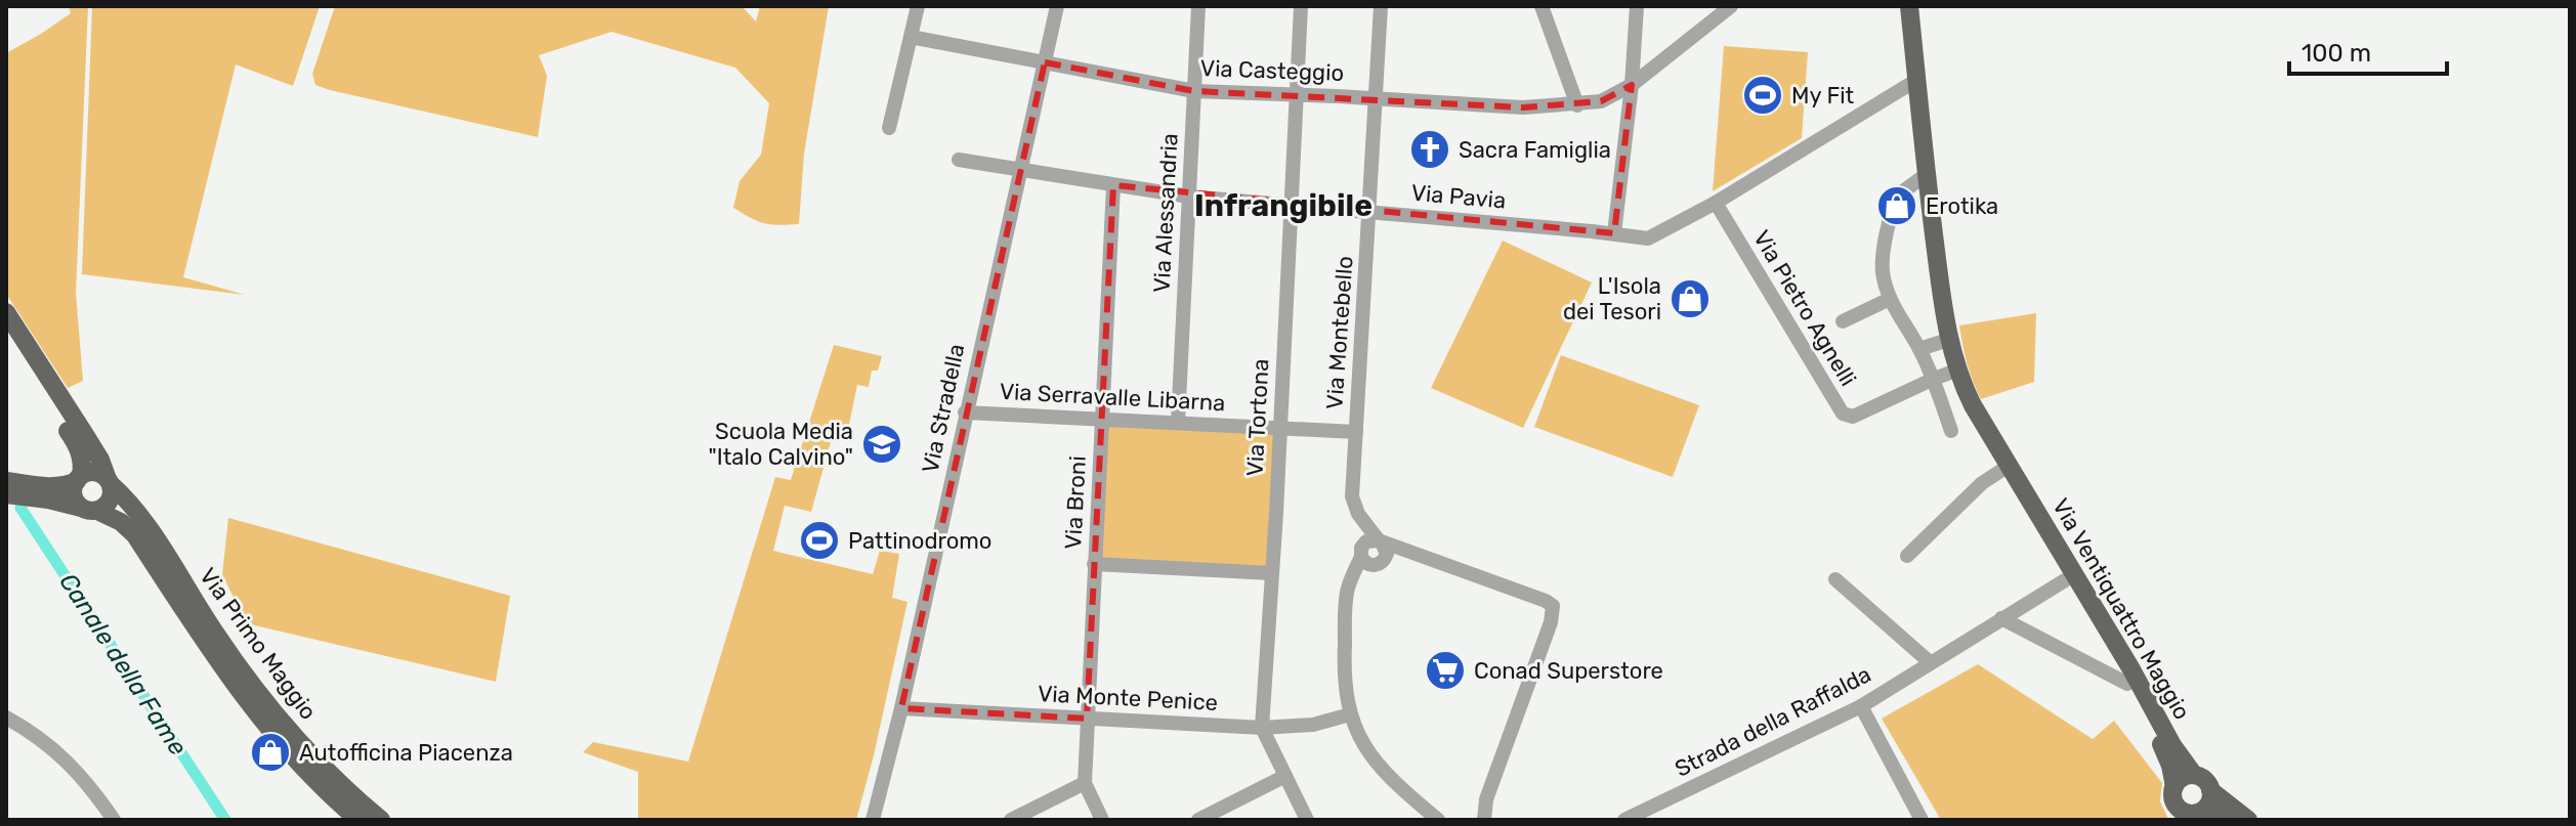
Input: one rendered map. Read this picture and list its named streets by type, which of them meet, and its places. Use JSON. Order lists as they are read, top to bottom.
{
  "streets": {
    "main road": ["Via Ventiquattro Maggio", "Via Primo Maggio"],
    "street": [
      "Via Casteggio",
      "Via Pavia",
      "Via Alessandria",
      "Via Pietro Agnelli",
      "Via Montebello",
      "Via Serravalle Libarna",
      "Via Stradella",
      "Via Tortona",
      "Via Broni",
      "Via Monte Penice",
      "Strada della Raffalda"
    ]
  },
  "crossings": [
    ["Via Casteggio", "Via Alessandria"],
    ["Via Casteggio", "Via Montebello"],
    ["Via Casteggio", "Via Stradella"],
    ["Via Casteggio", "Via Tortona"],
    ["Via Pavia", "Via Alessandria"],
    ["Via Pavia", "Via Pietro Agnelli"],
    ["Via Pavia", "Via Montebello"],
    ["Via Pavia", "Via Stradella"],
    ["Via Pavia", "Via Tortona"],
    ["Via Pavia", "Via Broni"],
    ["Via Pavia", "Via Ventiquattro Maggio"],
    ["Via Alessandria", "Via Serravalle Libarna"],
    ["Via Pietro Agnelli", "Via Ventiquattro Maggio"],
    ["Via Montebello", "Via Serravalle Libarna"],
    ["Via Serravalle Libarna", "Via Stradella"],
    ["Via Serravalle Libarna", "Via Tortona"],
    ["Via Serravalle Libarna", "Via Broni"],
    ["Via Stradella", "Via Monte Penice"],
    ["Via Tortona", "Via Monte Penice"],
    ["Via Broni", "Via Monte Penice"],
    ["Via Ventiquattro Maggio", "Strada della Raffalda"]
  ],
  "districts": ["Infrangibile"],
  "water": ["Canale della Fame"],
  "places": {
    "sports": ["My Fit", "Pattinodromo"],
    "church": ["Sacra Famiglia"],
    "shop": ["Erotika", "L'Isola dei Tesori", "Autofficina Piacenza"],
    "school or university": ["Scuola Media \"Italo Calvino\""],
    "supermarket": ["Conad Superstore"]
  },
  "scale_bar": "100 m"
}
